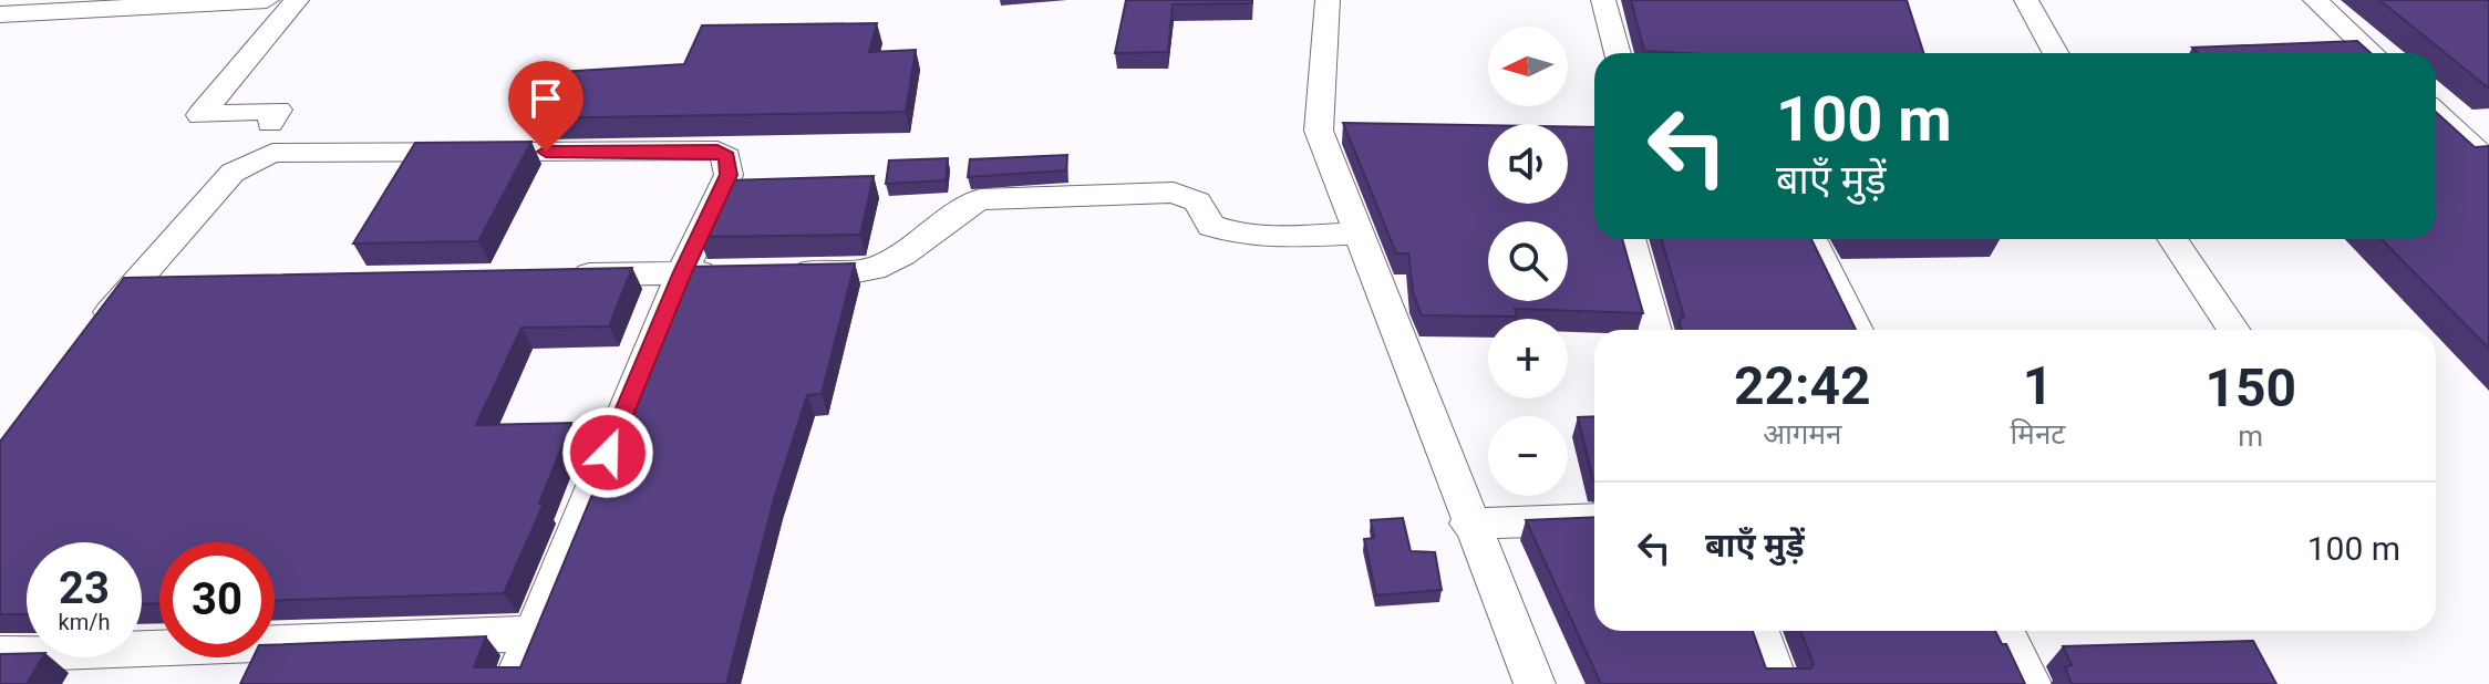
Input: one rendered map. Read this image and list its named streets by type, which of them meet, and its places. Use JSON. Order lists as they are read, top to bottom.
{
  "north": "left",
  "page": {
    "map_buttons": ["+", "−"],
    "turn": ["100 m", "बाएँ मुड़ें"],
    "eta": [
      "22:42",
      "आगमन",
      "1",
      "मिनट",
      "150",
      "m"
    ],
    "list": [
      {
        "name": "बाएँ मुड़ें",
        "value": "100 m"
      }
    ],
    "speed": "23 km/h",
    "limit": "30"
  }
}
